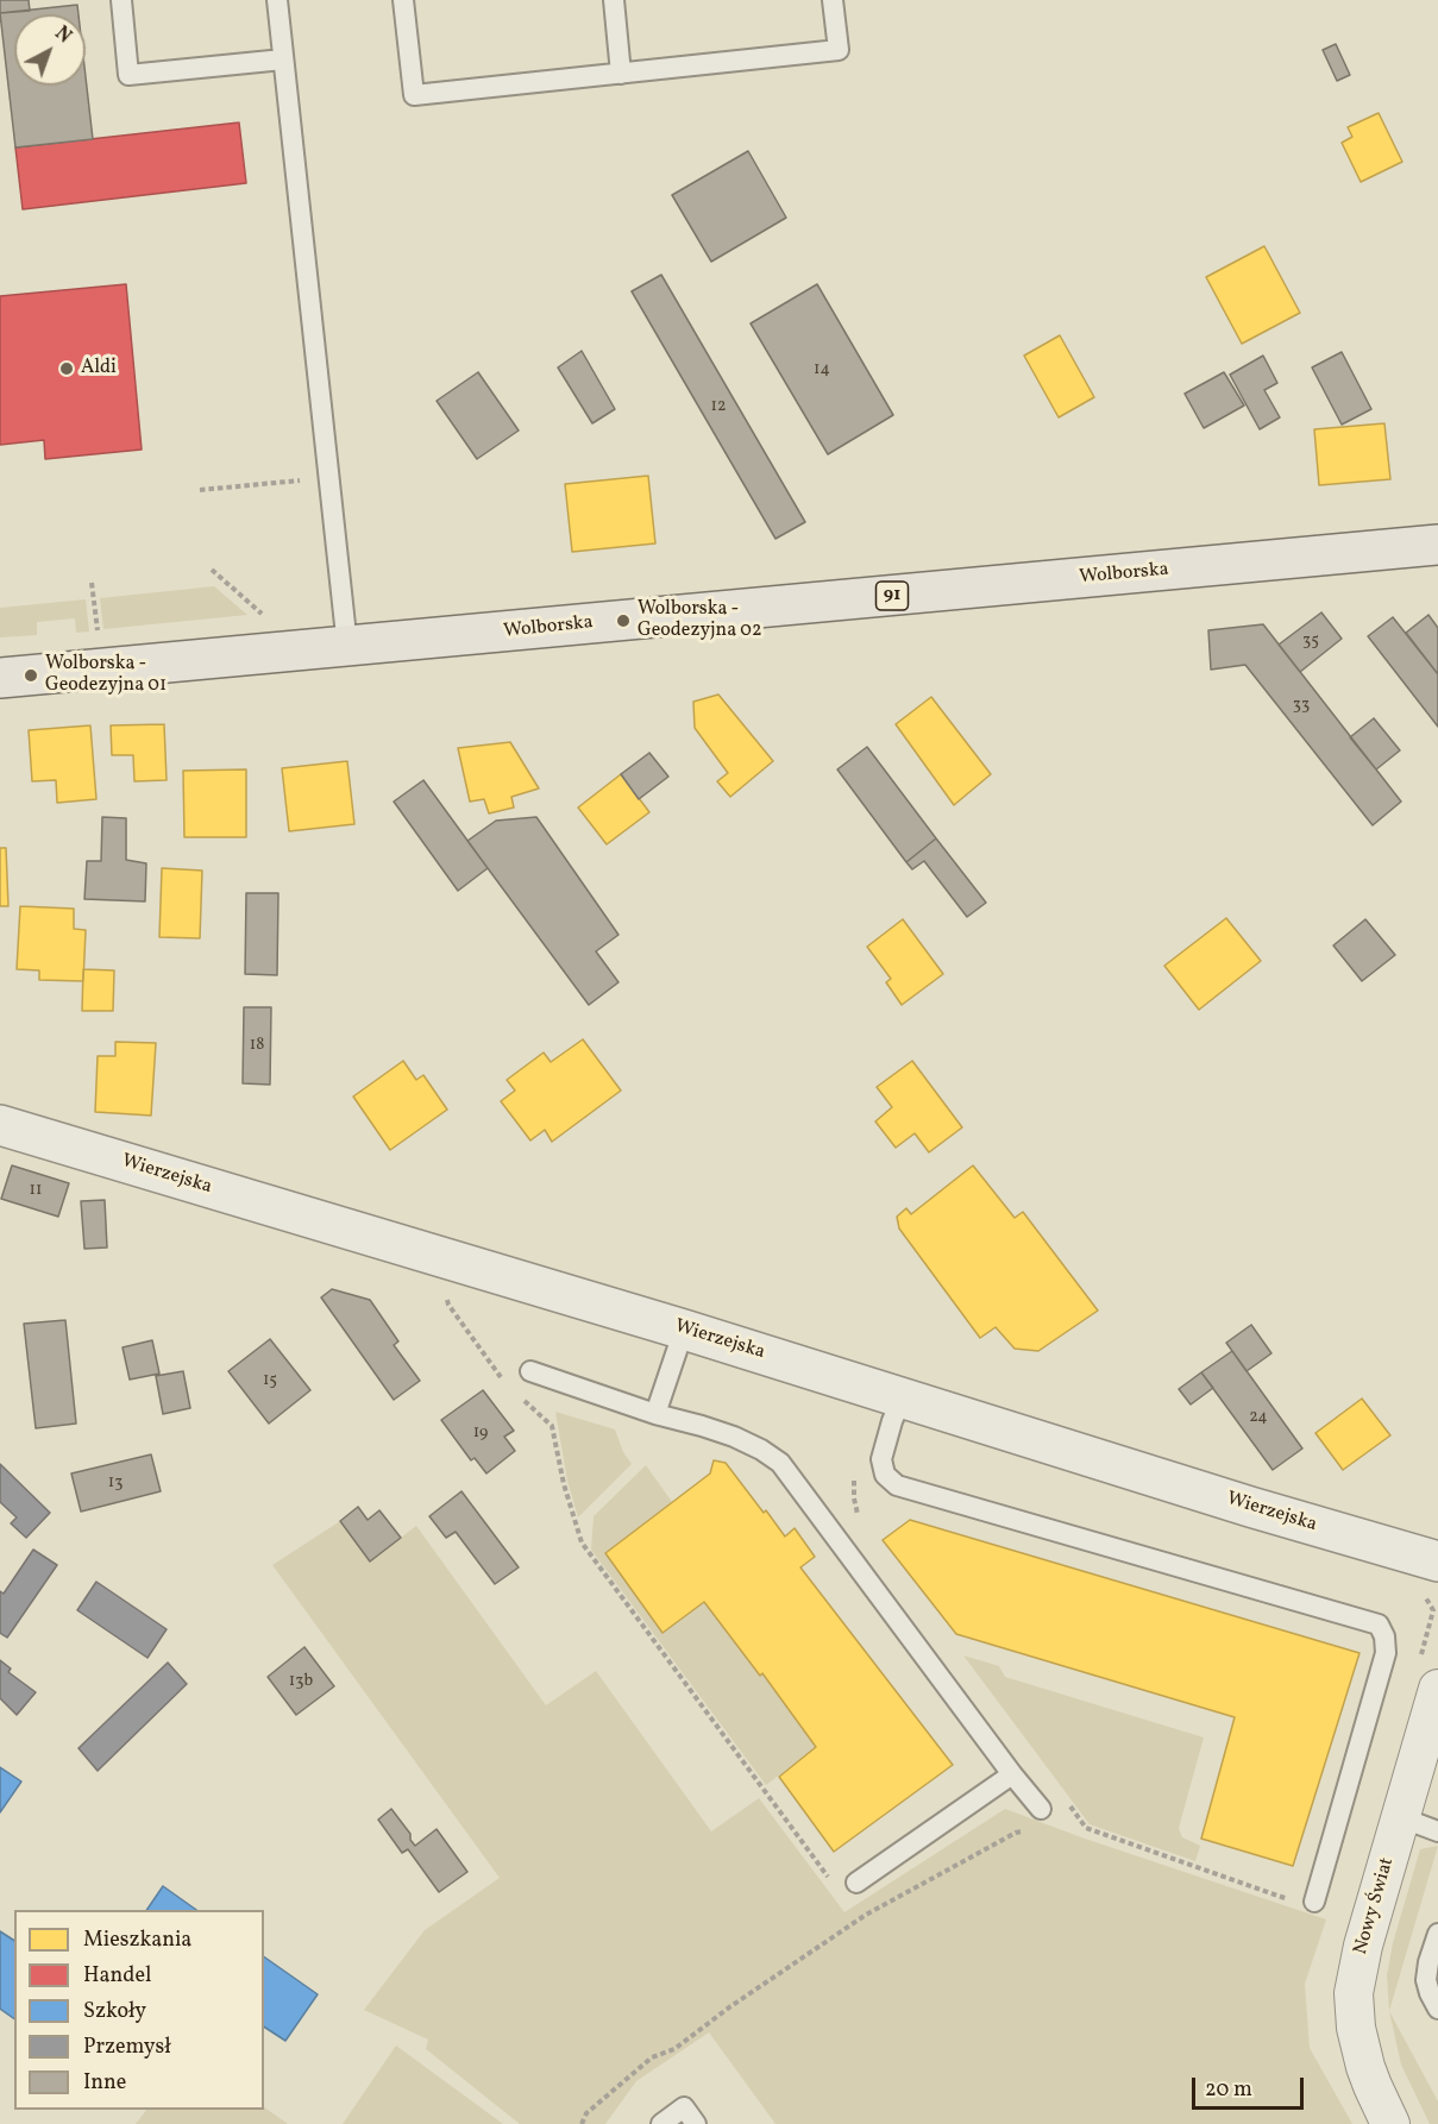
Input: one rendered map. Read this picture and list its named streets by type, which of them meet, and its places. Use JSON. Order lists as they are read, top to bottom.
{
  "streets": {
    "main road": ["Wolborska", "91"],
    "street": ["Wierzejska", "Nowy Świat"]
  },
  "places": ["Aldi", "Wolborska - Geodezyjna 02", "Wolborska - Geodezyjna 01"],
  "house_numbers": [
    "14",
    "12",
    "35",
    "33",
    "18",
    "11",
    "15",
    "24",
    "19",
    "13",
    "13b"
  ],
  "legend": [
    "Mieszkania",
    "Handel",
    "Szkoły",
    "Przemysł",
    "Inne"
  ],
  "scale_bar": "20 m",
  "north": "top right"
}
